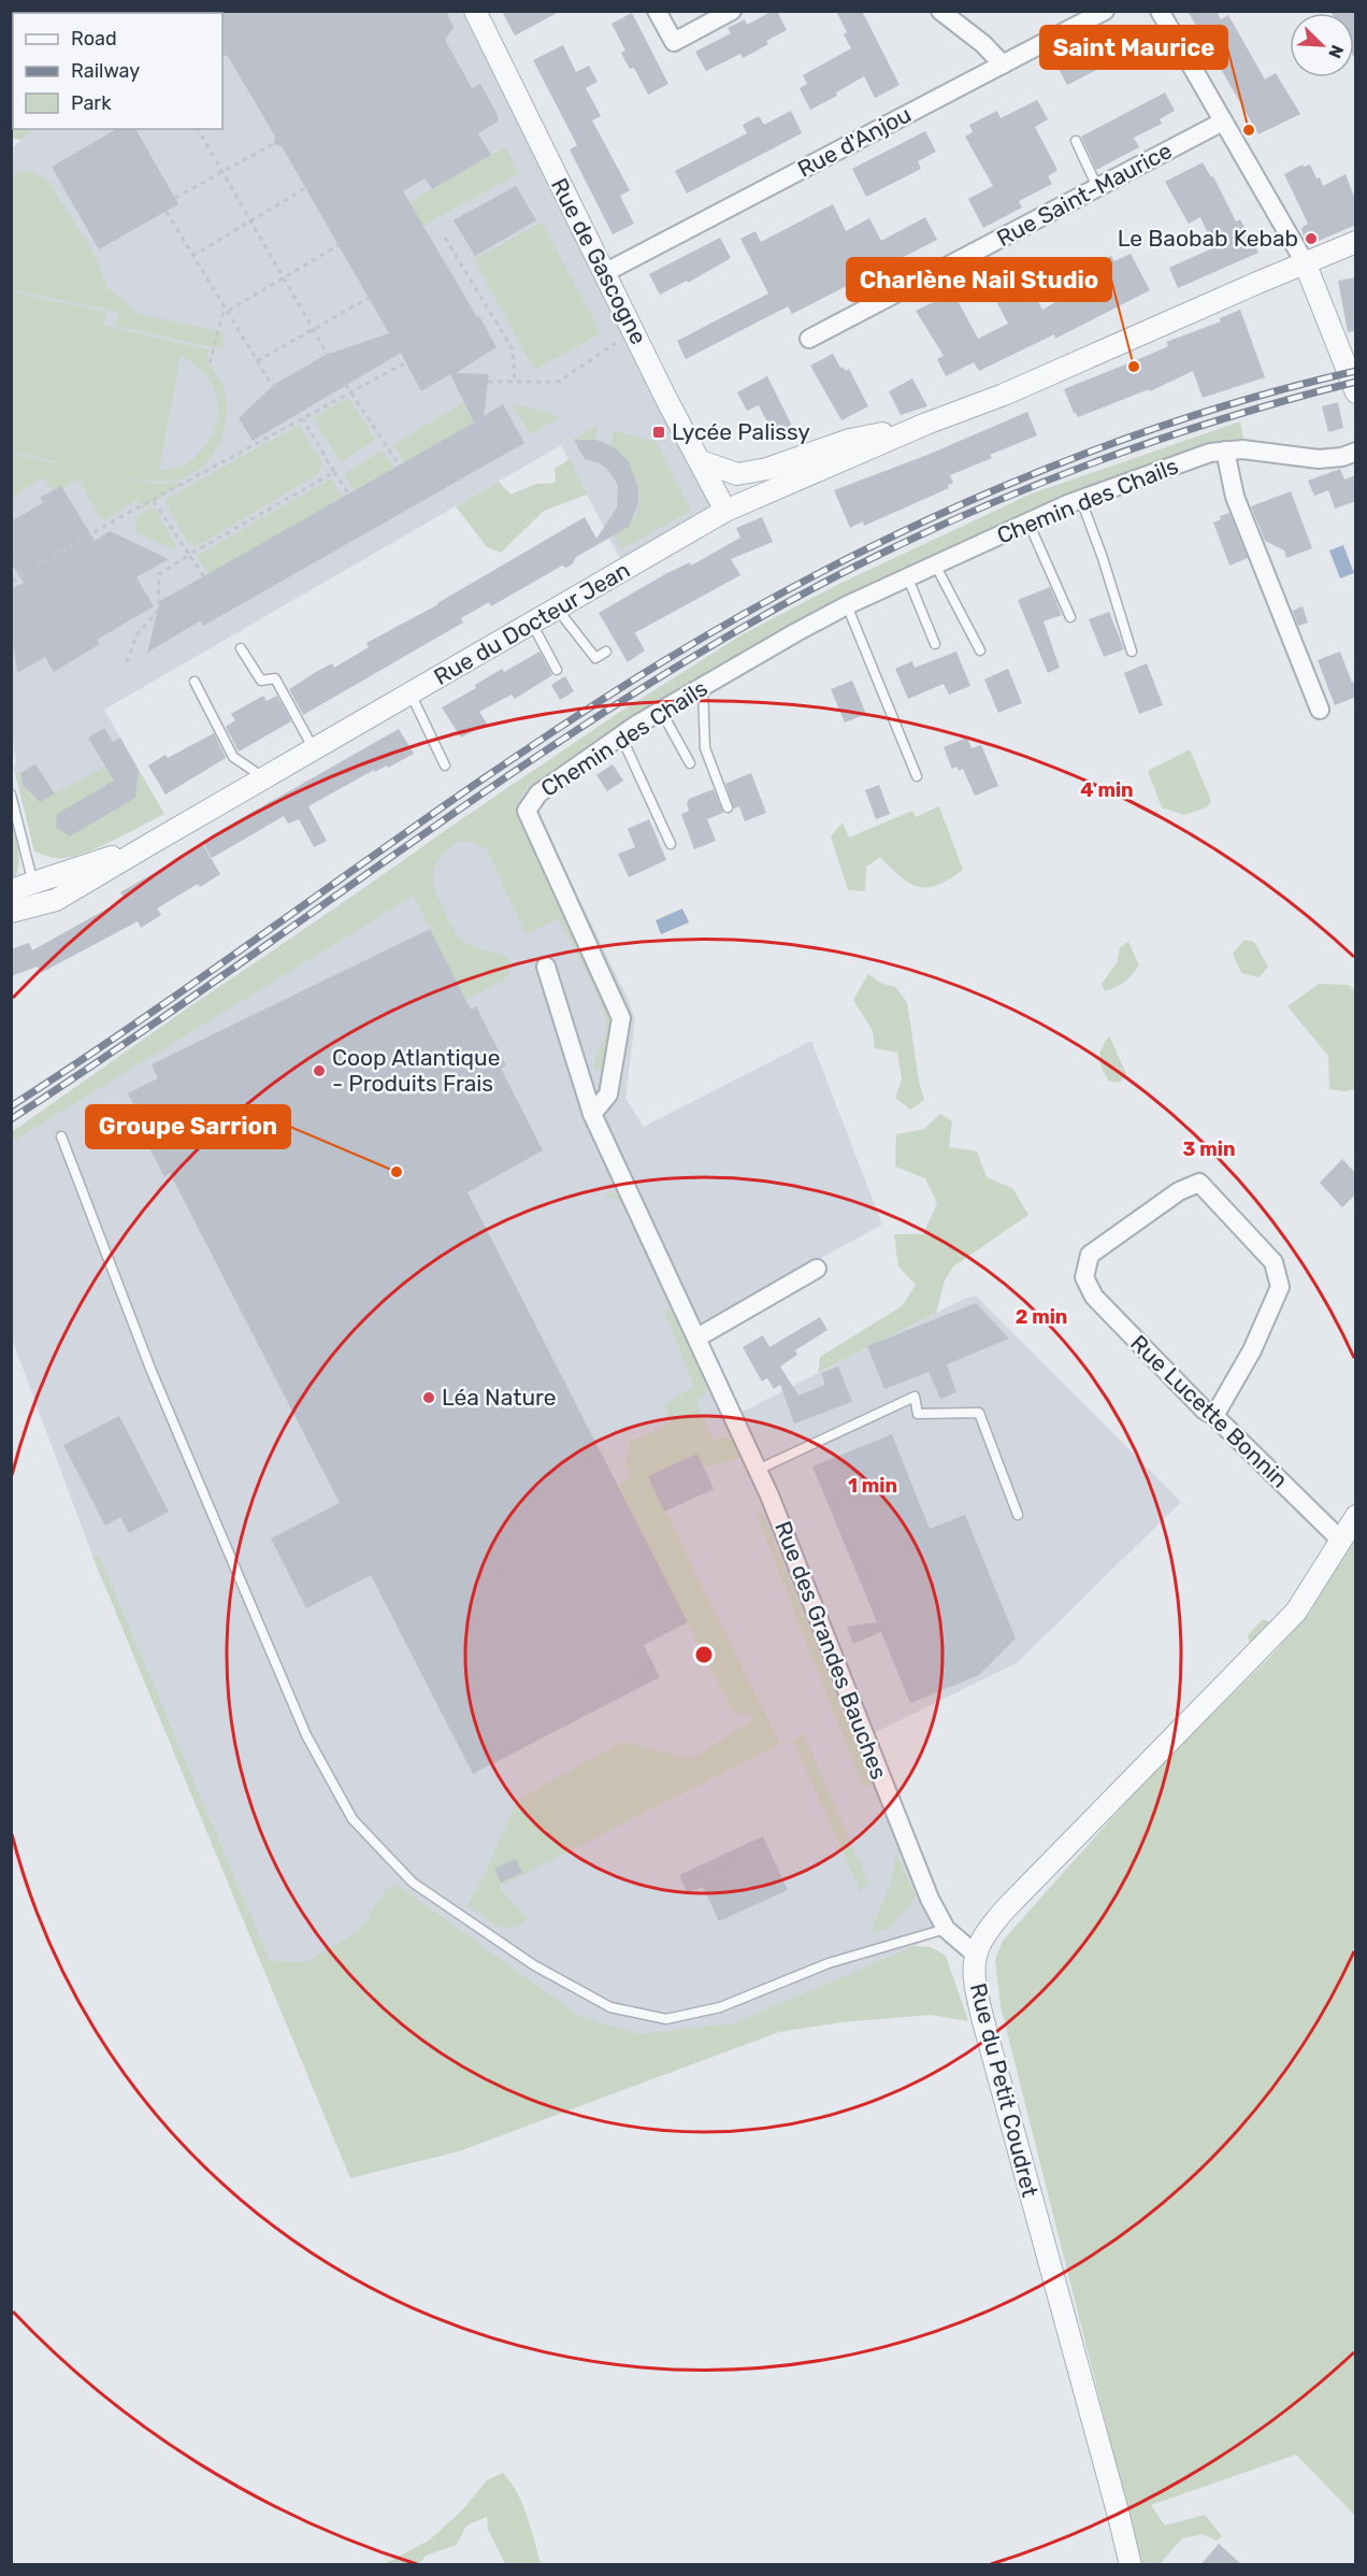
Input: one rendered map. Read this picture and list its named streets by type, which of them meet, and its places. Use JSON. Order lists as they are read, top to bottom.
{
  "streets": {
    "street": [
      "Rue d'Anjou",
      "Rue Saint-Maurice",
      "Rue de Gascogne",
      "Chemin des Chails",
      "Rue du Docteur Jean",
      "Rue Lucette Bonnin",
      "Rue des Grandes Bauches",
      "Rue du Petit Coudret"
    ]
  },
  "crossings": [
    ["Rue d'Anjou", "Rue de Gascogne"],
    ["Rue de Gascogne", "Rue du Docteur Jean"],
    ["Chemin des Chails", "Rue des Grandes Bauches"],
    ["Rue Lucette Bonnin", "Rue du Petit Coudret"],
    ["Rue des Grandes Bauches", "Rue du Petit Coudret"]
  ],
  "places": {
    "other": [
      "Saint Maurice",
      "Le Baobab Kebab",
      "Charlène Nail Studio",
      "Coop Atlantique - Produits Frais",
      "Groupe Sarrion",
      "Léa Nature"
    ],
    "transit": ["Lycée Palissy"]
  },
  "legend": ["Road", "Railway", "Park"],
  "north": "bottom right",
  "rings": [
    "4 min",
    "3 min",
    "2 min",
    "1 min"
  ]
}
